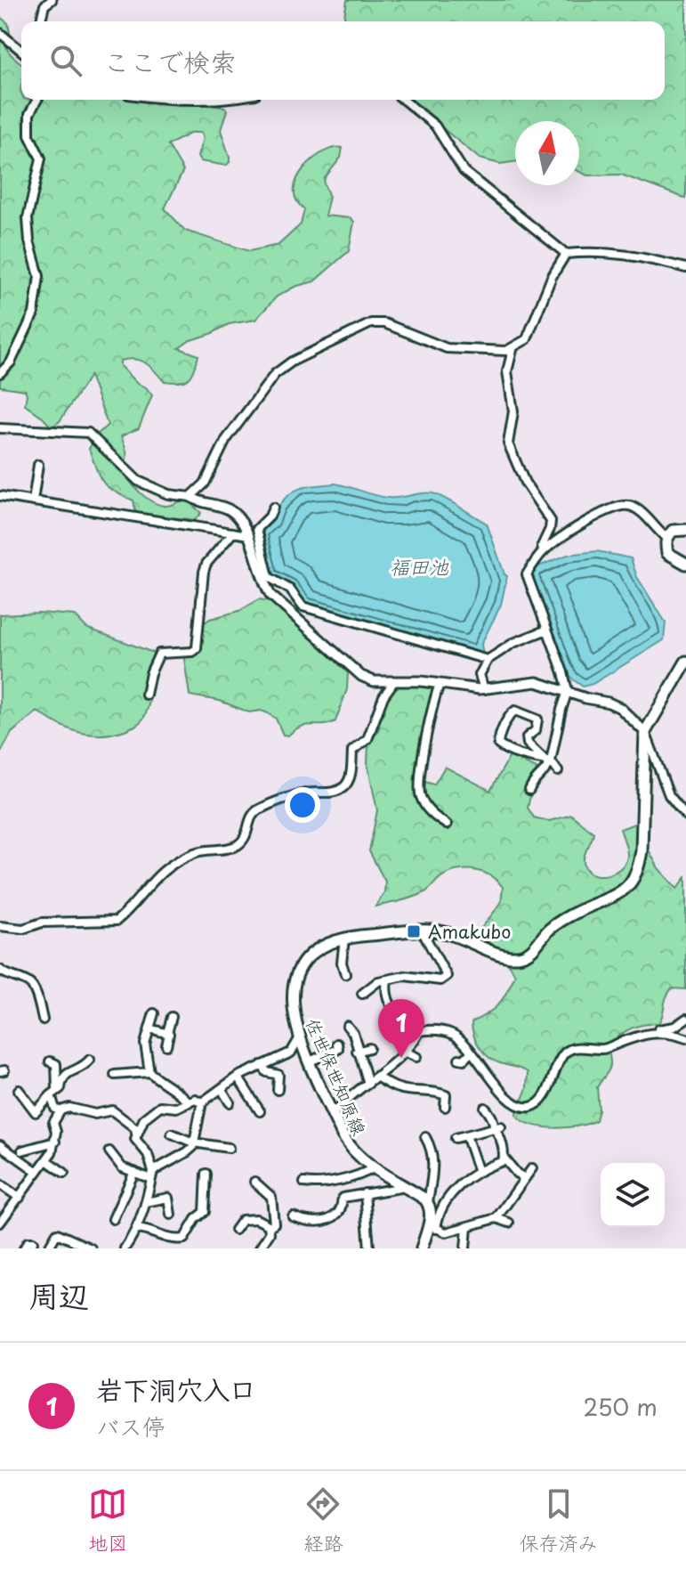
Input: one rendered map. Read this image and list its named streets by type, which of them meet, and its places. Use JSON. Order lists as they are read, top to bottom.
{
  "streets": {
    "main road": ["佐世保世知原線"]
  },
  "water": ["福田池"],
  "places": {
    "transit": ["Amakubo"]
  },
  "north": "top",
  "page": {
    "search": "ここで検索",
    "pins": "1",
    "heading": "周辺",
    "list": [
      {
        "mark": "1",
        "name": "岩下洞穴入口",
        "note": "バス停",
        "value": "250 m"
      }
    ],
    "nav": ["地図", "経路", "保存済み"]
  }
}
